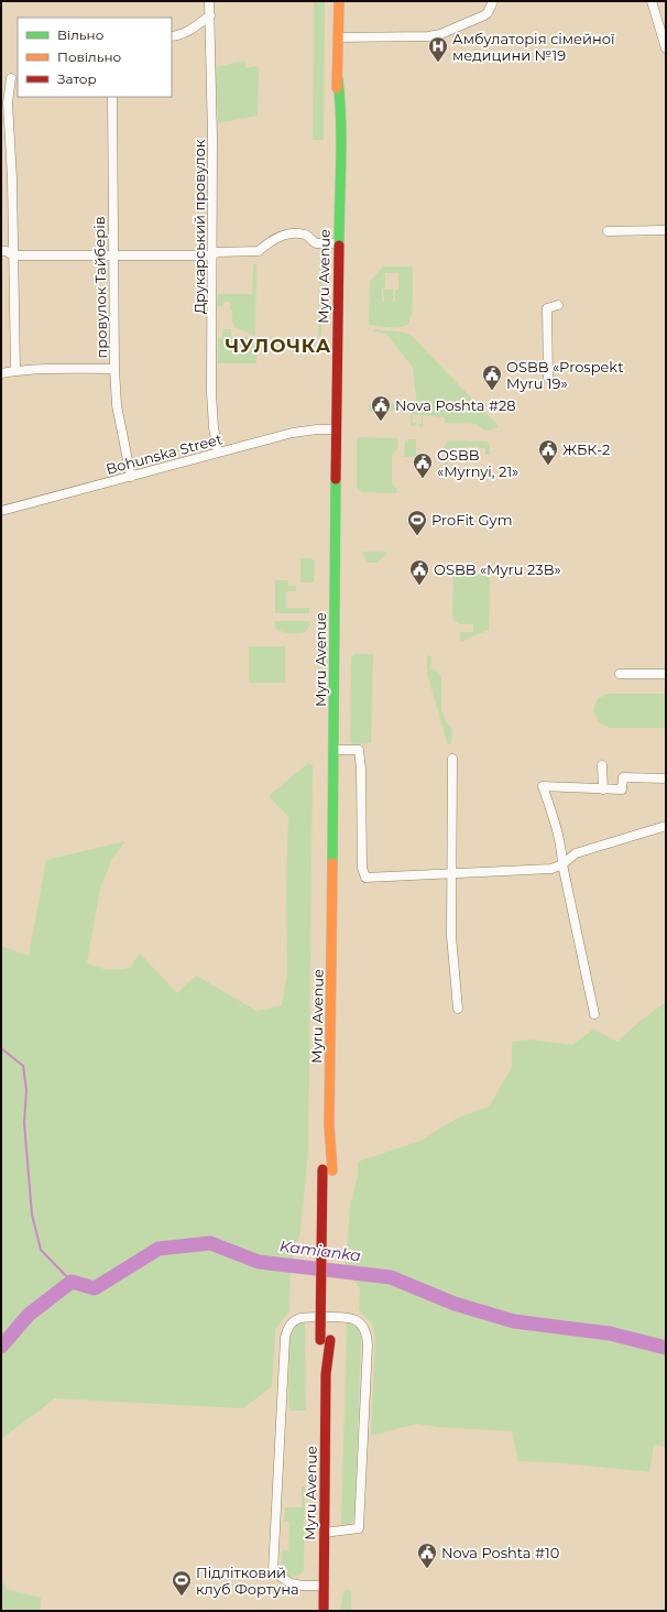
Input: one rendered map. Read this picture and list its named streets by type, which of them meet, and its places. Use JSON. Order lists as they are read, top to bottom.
{
  "streets": {
    "main road": ["Myru Avenue"],
    "street": ["Друкарський провулок", "провулок Тайберів", "Bohunska Street"]
  },
  "crossings": [
    ["Друкарський провулок", "Bohunska Street"],
    ["Myru Avenue", "Bohunska Street"],
    ["провулок Тайберів", "Bohunska Street"]
  ],
  "districts": ["ЧУЛОЧКА"],
  "water": ["Kamianka"],
  "places": {
    "hospital": ["Амбулаторія сімейної медицини №19"],
    "public building": [
      "OSBB «Prospekt Myru 19»",
      "Nova Poshta #28",
      "ЖБК-2",
      "OSBB «Myrnyi, 21»",
      "OSBB «Myru 23B»",
      "Nova Poshta #10"
    ],
    "sports": ["ProFit Gym", "Підлітковий клуб Фортуна"]
  },
  "legend": ["Вільно", "Повільно", "Затор"]
}
